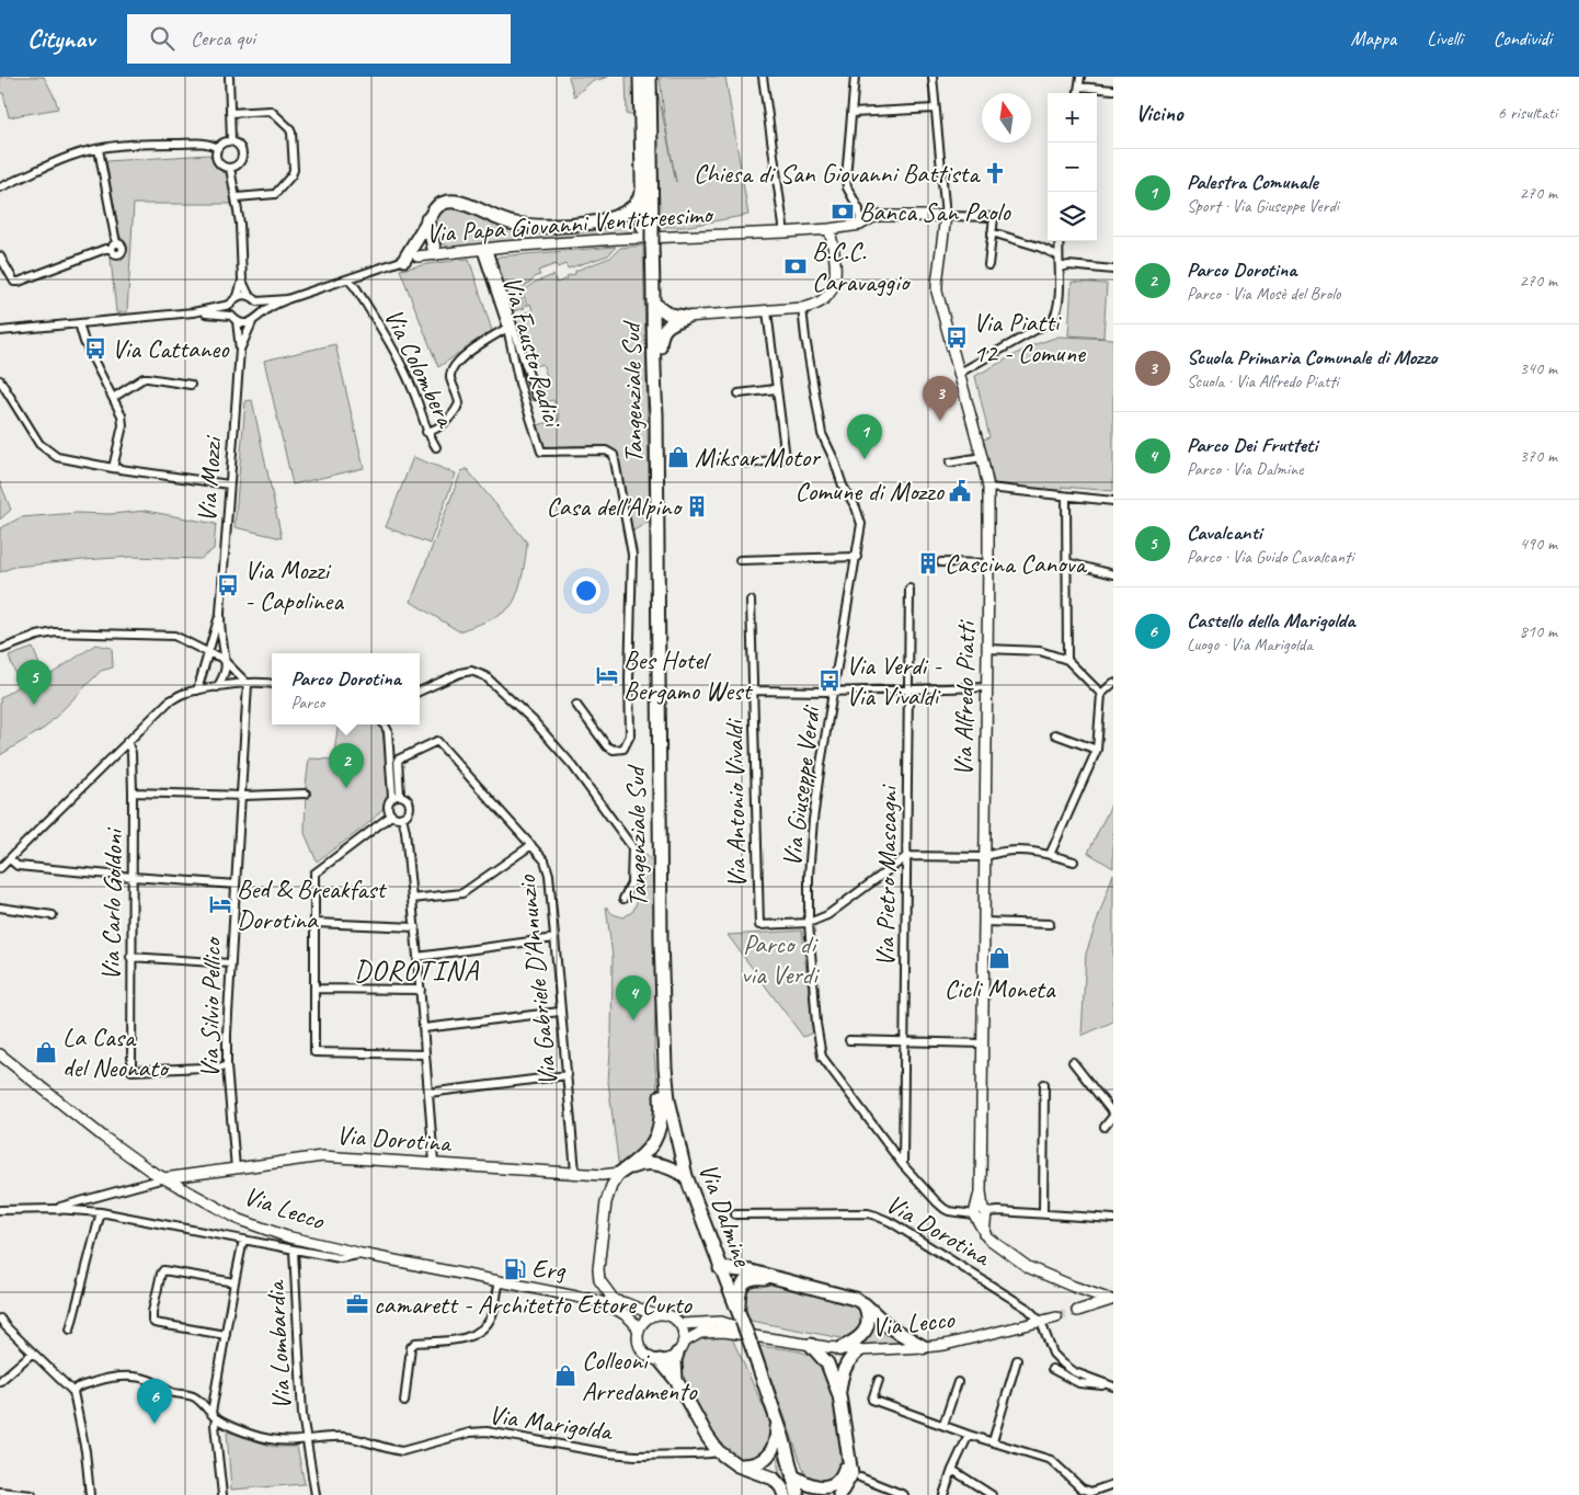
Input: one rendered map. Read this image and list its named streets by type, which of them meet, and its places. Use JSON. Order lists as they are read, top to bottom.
{
  "streets": {
    "highway": ["Tangenziale Sud", "Via Dalmine"],
    "main road": [
      "Via Papa Giovanni Ventitreesimo",
      "Via Alfredo Piatti",
      "Via Dorotina",
      "Via Lecco"
    ],
    "street": [
      "Via Fausto Radici",
      "Via Colombera",
      "Via Mozzi",
      "Via Giuseppe Verdi",
      "Via Antonio Vivaldi",
      "Via Pietro Mascagni",
      "Via Carlo Goldoni",
      "Via Gabriele D'Annunzio",
      "Via Silvio Pellico",
      "Via Lombardia",
      "Via Marigolda"
    ]
  },
  "crossings": [
    ["Via Papa Giovanni Ventitreesimo", "Via Fausto Radici"],
    ["Via Papa Giovanni Ventitreesimo", "Via Colombera"],
    ["Via Papa Giovanni Ventitreesimo", "Via Alfredo Piatti"],
    ["Tangenziale Sud", "Via Dalmine"],
    ["Via Alfredo Piatti", "Via Giuseppe Verdi"],
    ["Via Giuseppe Verdi", "Via Antonio Vivaldi"],
    ["Via Giuseppe Verdi", "Via Pietro Mascagni"],
    ["Via Carlo Goldoni", "Via Silvio Pellico"],
    ["Via Gabriele D'Annunzio", "Via Dorotina"],
    ["Via Silvio Pellico", "Via Dorotina"],
    ["Via Dorotina", "Via Lecco"],
    ["Via Lombardia", "Via Marigolda"]
  ],
  "districts": ["DOROTINA"],
  "parks": ["Parco di via Verdi"],
  "places": {
    "church": ["Chiesa di San Giovanni Battista"],
    "bank": ["Banca San Paolo", "B.C.C. Caravaggio"],
    "bus stop": [
      "Via Piatti 12 - Comune",
      "Via Cattaneo",
      "Via Mozzi - Capolinea",
      "Via Verdi - Via Vivaldi"
    ],
    "shop": [
      "Miksar Motor",
      "Cicli Moneta",
      "La Casa del Neonato",
      "Colleoni Arredamento"
    ],
    "public building": ["Comune di Mozzo"],
    "building": ["Casa dell'Alpino", "Cascina Canova"],
    "hotel": ["Bes Hotel Bergamo West", "Bed & Breakfast Dorotina"],
    "fuel station": ["Erg"],
    "office": ["camarett - Architetto Ettore Curto"]
  },
  "north": "top",
  "page": {
    "header": "Citynav",
    "search": "Cerca qui",
    "nav": ["Mappa", "Livelli", "Condividi"],
    "heading": ["Vicino", "6 risultati"],
    "map_buttons": ["+", "−"],
    "list": [
      {
        "mark": "1",
        "name": "Palestra Comunale",
        "note": "Sport · Via Giuseppe Verdi",
        "value": "270 m"
      },
      {
        "mark": "2",
        "name": "Parco Dorotina",
        "note": "Parco · Via Mosè del Brolo",
        "value": "270 m"
      },
      {
        "mark": "3",
        "name": "Scuola Primaria Comunale di Mozzo",
        "note": "Scuola · Via Alfredo Piatti",
        "value": "340 m"
      },
      {
        "mark": "4",
        "name": "Parco Dei Frutteti",
        "note": "Parco · Via Dalmine",
        "value": "370 m"
      },
      {
        "mark": "5",
        "name": "Cavalcanti",
        "note": "Parco · Via Guido Cavalcanti",
        "value": "490 m"
      },
      {
        "mark": "6",
        "name": "Castello della Marigolda",
        "note": "Luogo · Via Marigolda",
        "value": "810 m"
      }
    ],
    "pins": [
      "3",
      "1",
      "5",
      "2",
      "4",
      "6"
    ],
    "popup": ["Parco Dorotina", "Parco"]
  }
}
